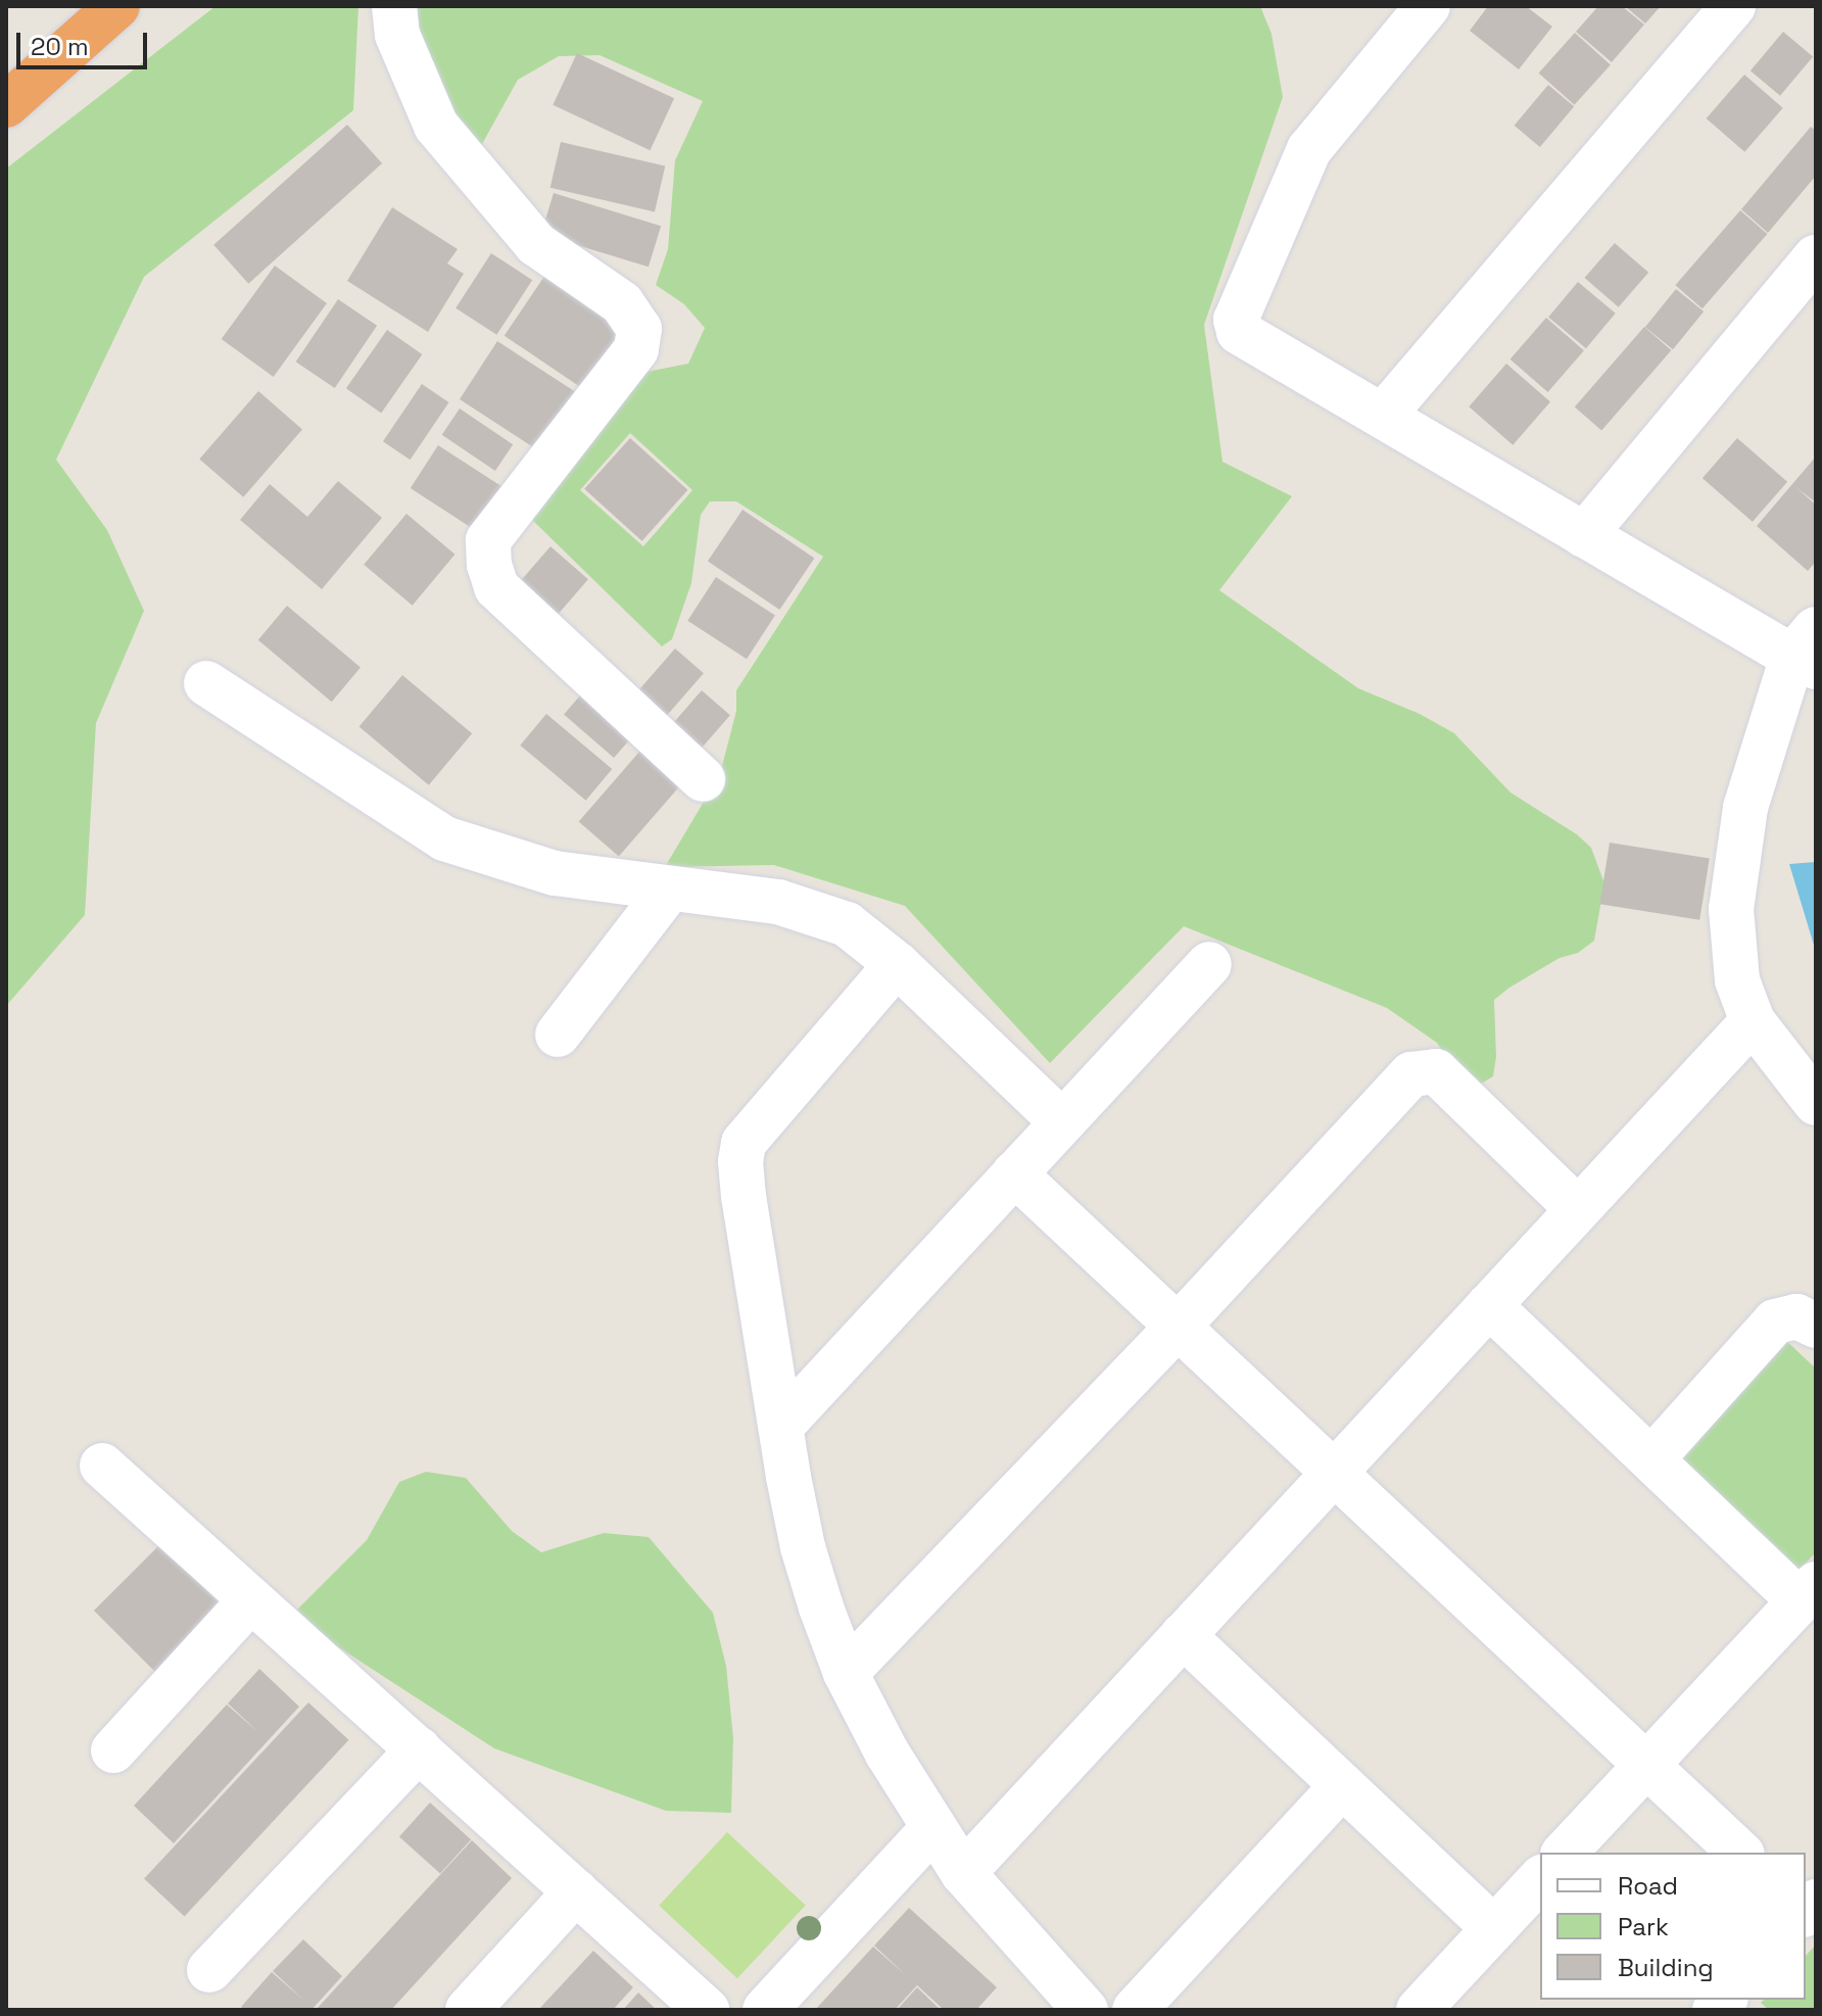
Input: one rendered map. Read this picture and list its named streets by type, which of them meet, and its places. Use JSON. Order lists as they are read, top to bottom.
{
  "legend": ["Road", "Park", "Building"],
  "scale_bar": "20 m"
}
